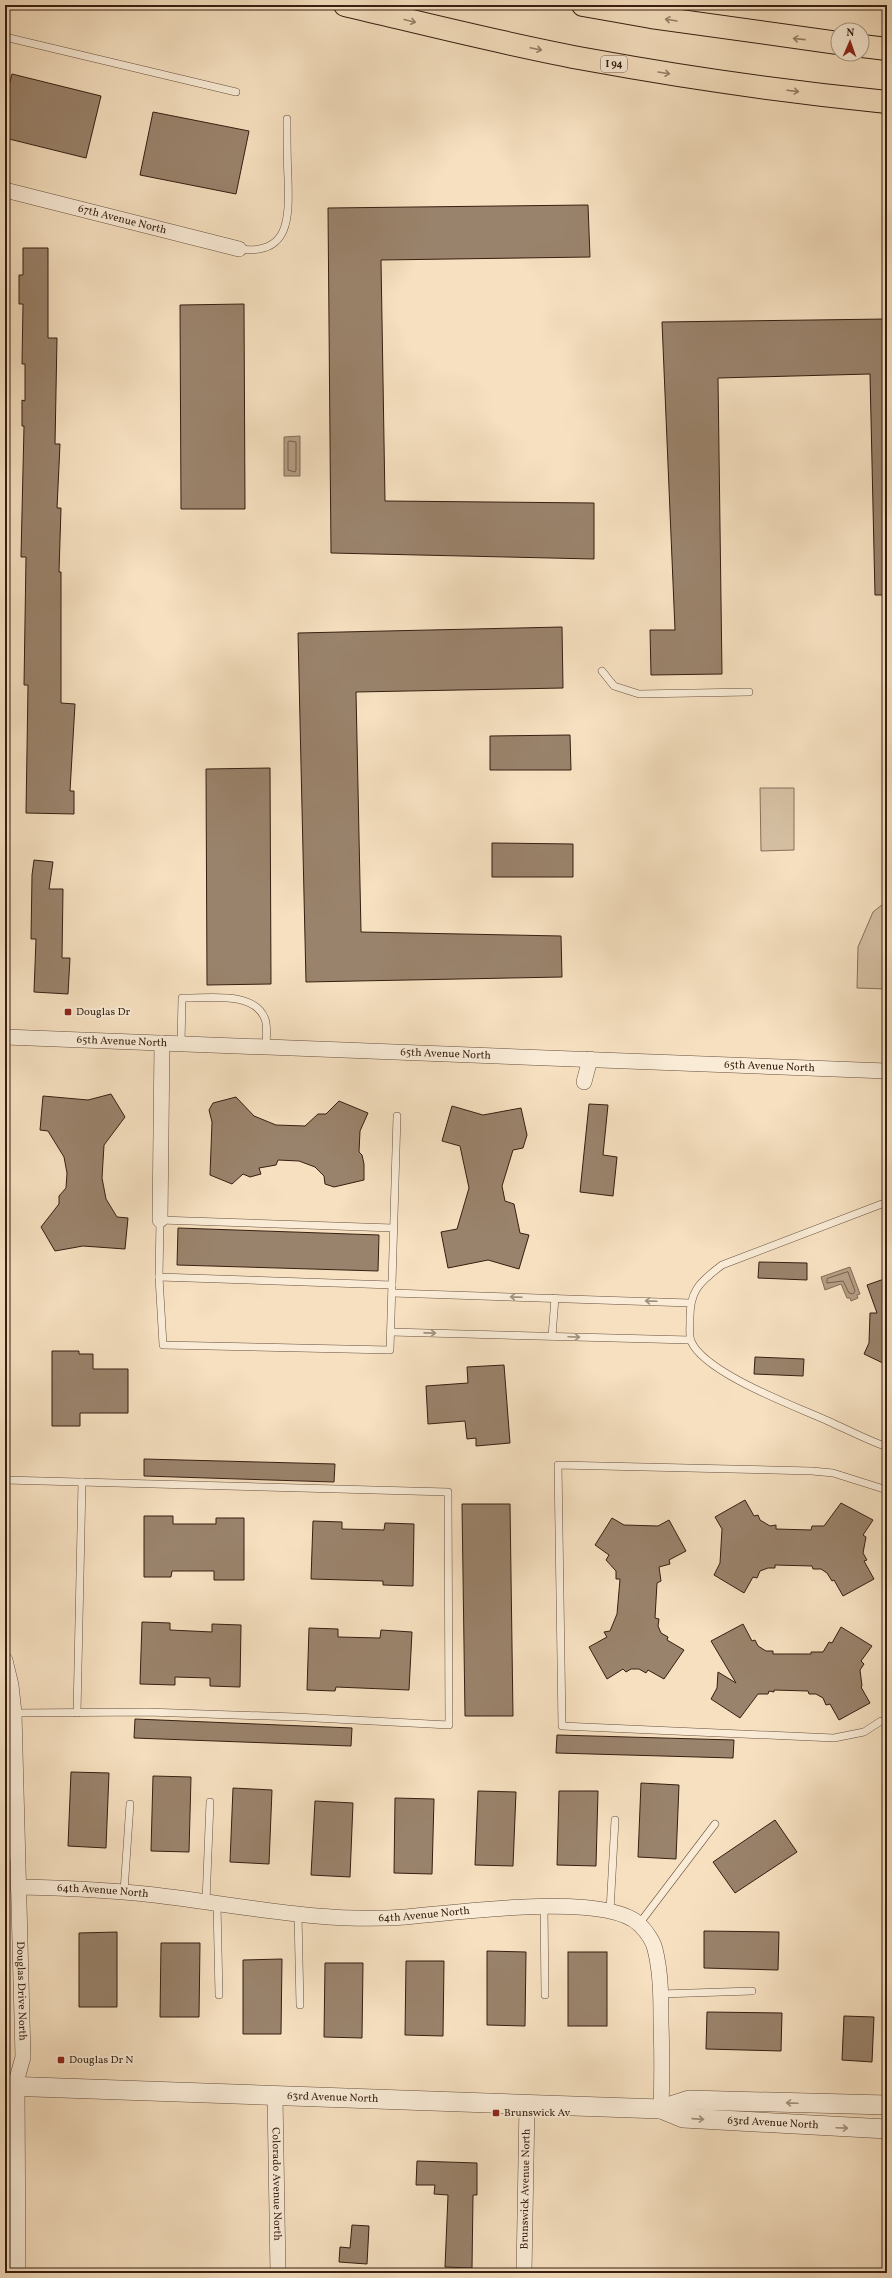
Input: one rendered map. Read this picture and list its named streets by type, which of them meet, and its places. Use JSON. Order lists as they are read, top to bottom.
{
  "streets": {
    "highway": ["I 94"],
    "street": [
      "67th Avenue North",
      "65th Avenue North",
      "64th Avenue North",
      "Douglas Drive North",
      "63rd Avenue North",
      "Colorado Avenue North",
      "Brunswick Avenue North"
    ]
  },
  "crossings": [
    ["64th Avenue North", "Douglas Drive North"],
    ["Douglas Drive North", "63rd Avenue North"],
    ["63rd Avenue North", "Colorado Avenue North"],
    ["63rd Avenue North", "Brunswick Avenue North"]
  ],
  "places": {
    "transit": ["Douglas Dr", "Douglas Dr N", "Brunswick Av"]
  },
  "north": "top"
}
